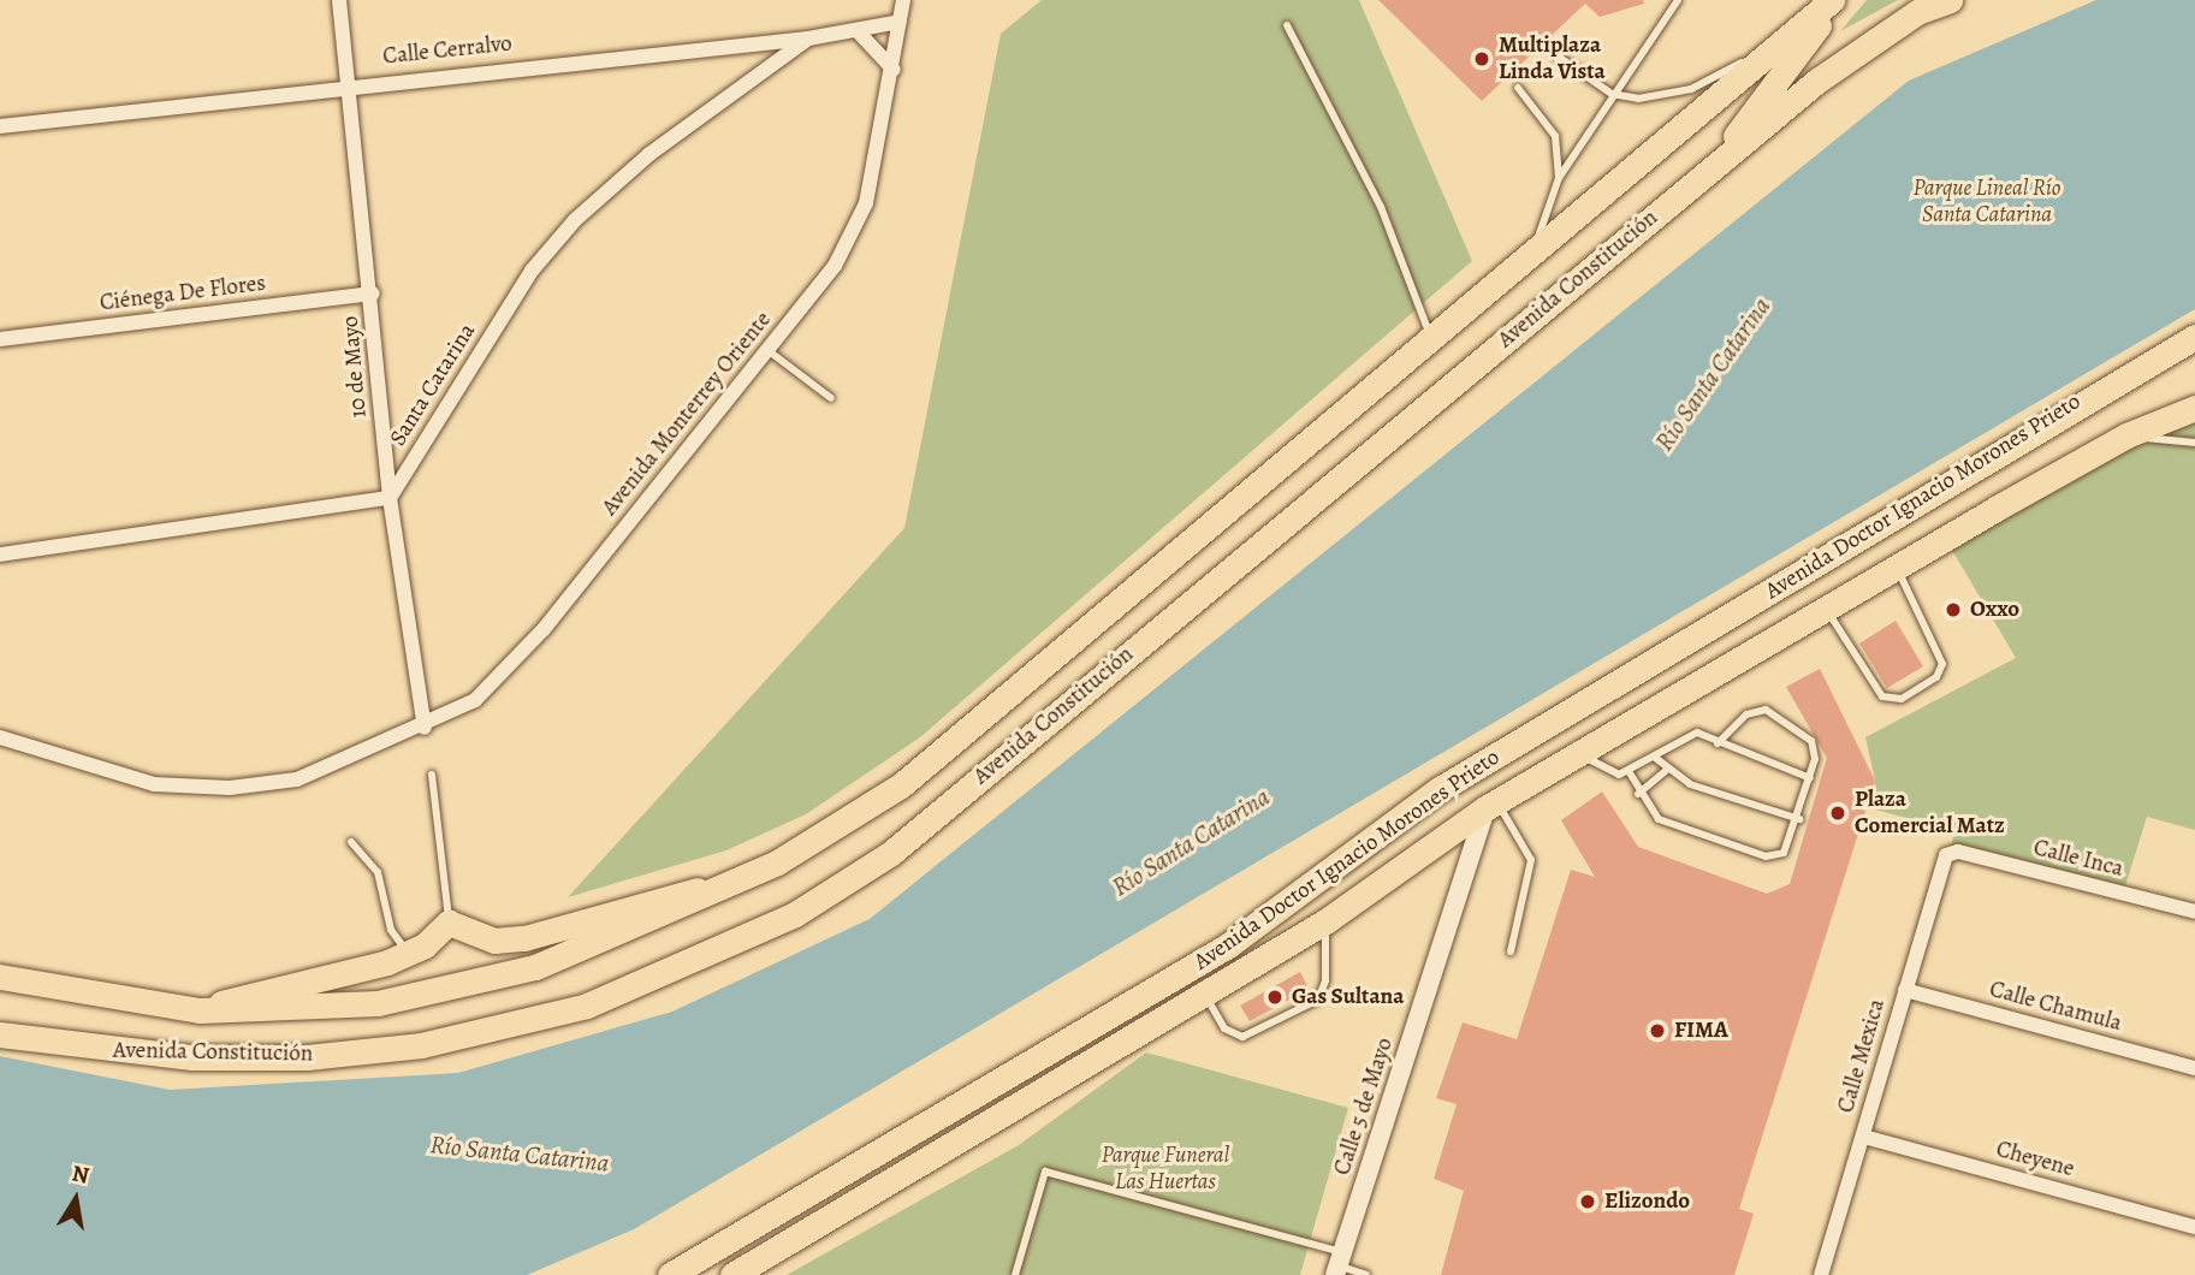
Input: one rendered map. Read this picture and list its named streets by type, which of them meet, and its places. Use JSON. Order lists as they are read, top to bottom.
{
  "streets": {
    "highway": ["Avenida Constitución", "Avenida Doctor Ignacio Morones Prieto"],
    "street": [
      "Calle Cerralvo",
      "Ciénega De Flores",
      "10 de Mayo",
      "Santa Catarina",
      "Avenida Monterrey Oriente",
      "Calle Inca",
      "Calle Chamula",
      "Calle Mexica",
      "Calle 5 de Mayo",
      "Cheyene"
    ]
  },
  "crossings": [
    ["Calle Cerralvo", "10 de Mayo"],
    ["Calle Cerralvo", "Santa Catarina"],
    ["Calle Cerralvo", "Avenida Monterrey Oriente"],
    ["Ciénega De Flores", "10 de Mayo"],
    ["10 de Mayo", "Santa Catarina"],
    ["10 de Mayo", "Avenida Monterrey Oriente"],
    ["Avenida Doctor Ignacio Morones Prieto", "Calle 5 de Mayo"],
    ["Calle Inca", "Calle Mexica"],
    ["Calle Chamula", "Calle Mexica"],
    ["Calle Mexica", "Cheyene"]
  ],
  "water": ["Río Santa Catarina"],
  "parks": ["Parque Lineal Río Santa Catarina", "Parque Funeral Las Huertas"],
  "places": [
    "Multiplaza Linda Vista",
    "Oxxo",
    "Plaza Comercial Matz",
    "Gas Sultana",
    "FIMA",
    "Elizondo"
  ],
  "north": "top"
}
